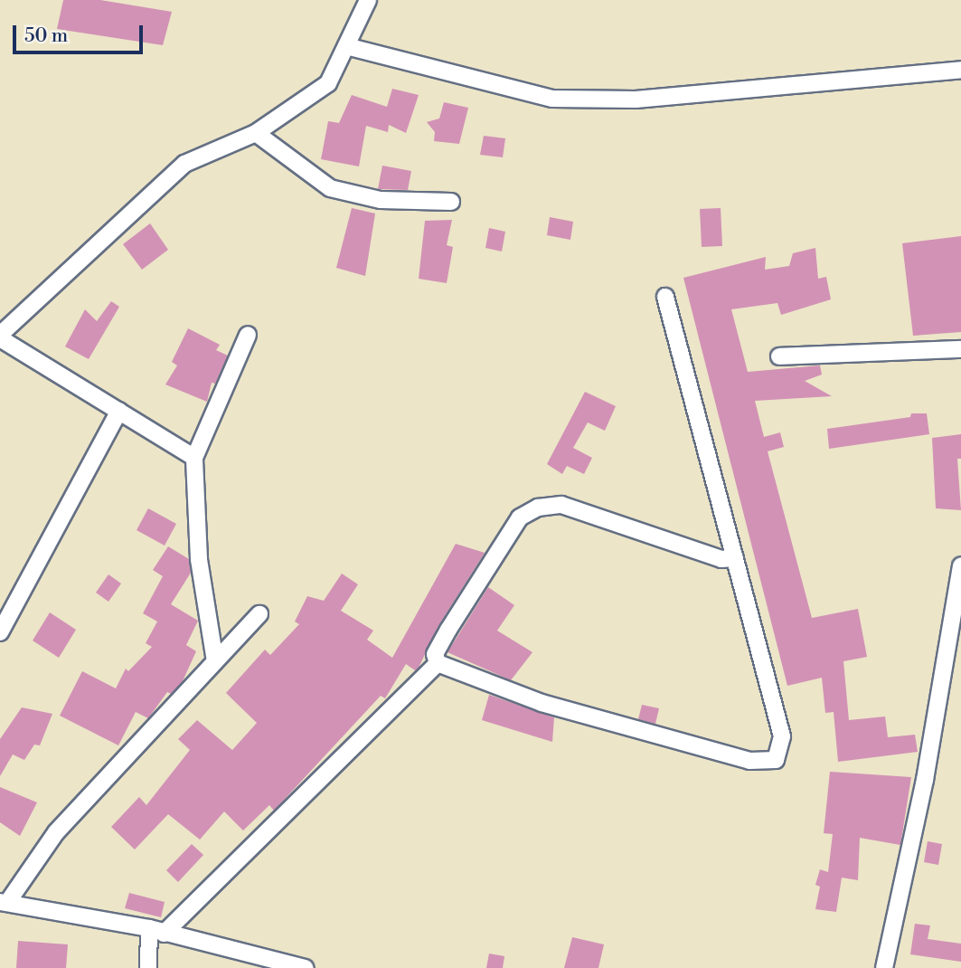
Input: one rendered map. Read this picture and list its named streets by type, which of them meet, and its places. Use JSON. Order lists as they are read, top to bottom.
{
  "scale_bar": "50 m"
}
